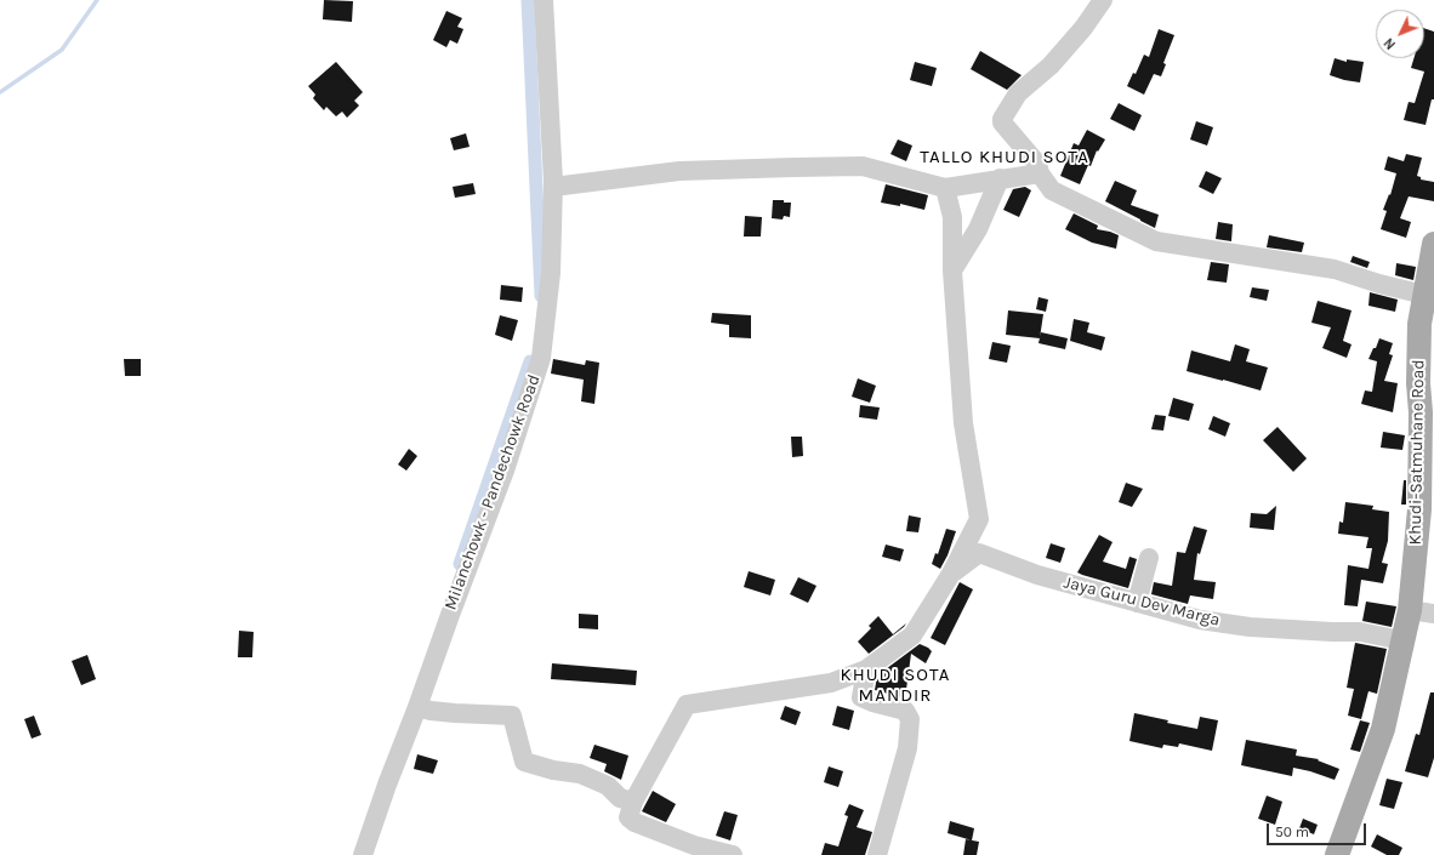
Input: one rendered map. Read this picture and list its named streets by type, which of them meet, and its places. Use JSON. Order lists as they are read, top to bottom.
{
  "streets": {
    "main road": ["Khudi-Satmuhane Road"],
    "street": ["Milanchowk - Pandechowk Road", "Jaya Guru Dev Marga"]
  },
  "crossings": [
    ["Khudi-Satmuhane Road", "Jaya Guru Dev Marga"]
  ],
  "districts": ["TALLO KHUDI SOTA", "KHUDI SOTA MANDIR"],
  "scale_bar": "50 m",
  "north": "bottom left"
}
